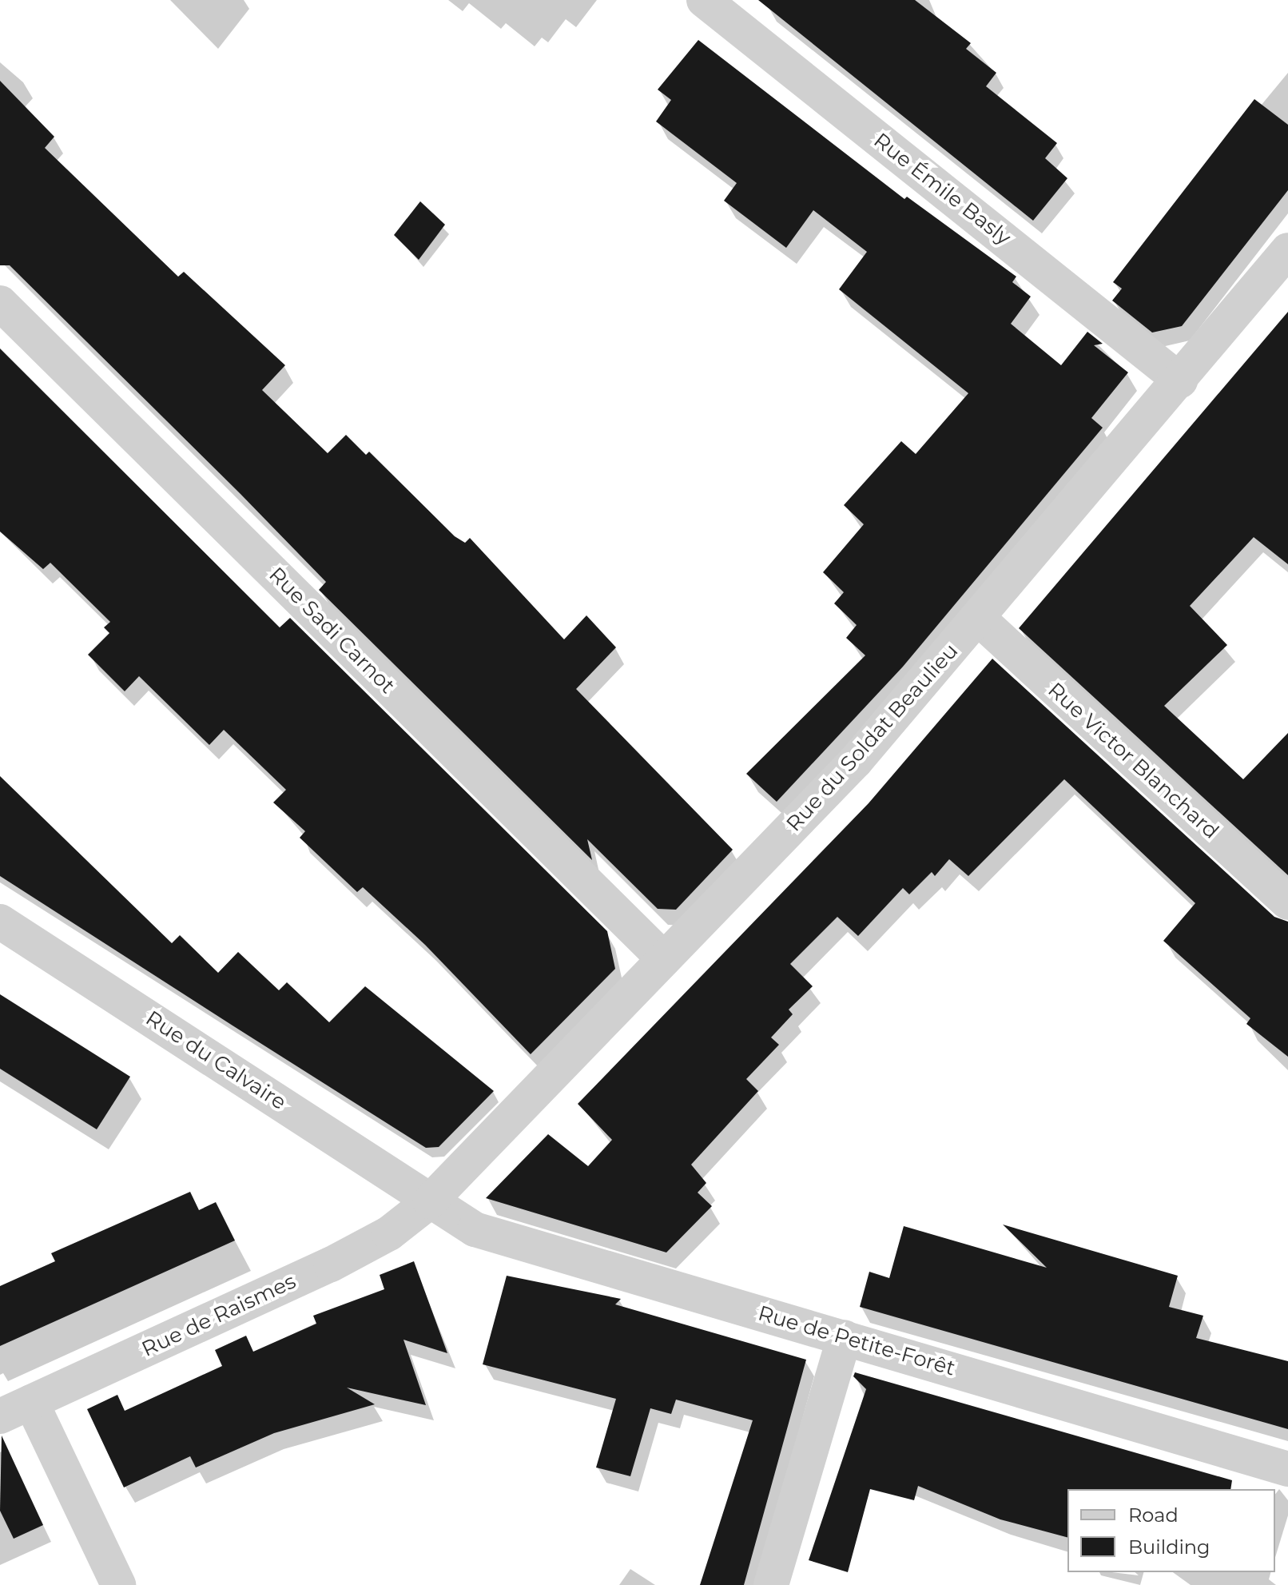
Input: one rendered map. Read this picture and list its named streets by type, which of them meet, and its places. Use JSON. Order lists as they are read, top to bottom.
{
  "streets": {
    "street": [
      "Rue Émile Basly",
      "Rue Sadi Carnot",
      "Rue du Soldat Beaulieu",
      "Rue Victor Blanchard",
      "Rue du Calvaire",
      "Rue de Raismes",
      "Rue de Petite-Forêt"
    ]
  },
  "crossings": [
    ["Rue Émile Basly", "Rue du Soldat Beaulieu"],
    ["Rue Sadi Carnot", "Rue du Soldat Beaulieu"],
    ["Rue du Soldat Beaulieu", "Rue Victor Blanchard"],
    ["Rue du Soldat Beaulieu", "Rue du Calvaire"],
    ["Rue du Soldat Beaulieu", "Rue de Raismes"],
    ["Rue du Soldat Beaulieu", "Rue de Petite-Forêt"],
    ["Rue du Calvaire", "Rue de Raismes"],
    ["Rue du Calvaire", "Rue de Petite-Forêt"],
    ["Rue de Raismes", "Rue de Petite-Forêt"]
  ],
  "legend": ["Road", "Building"]
}
